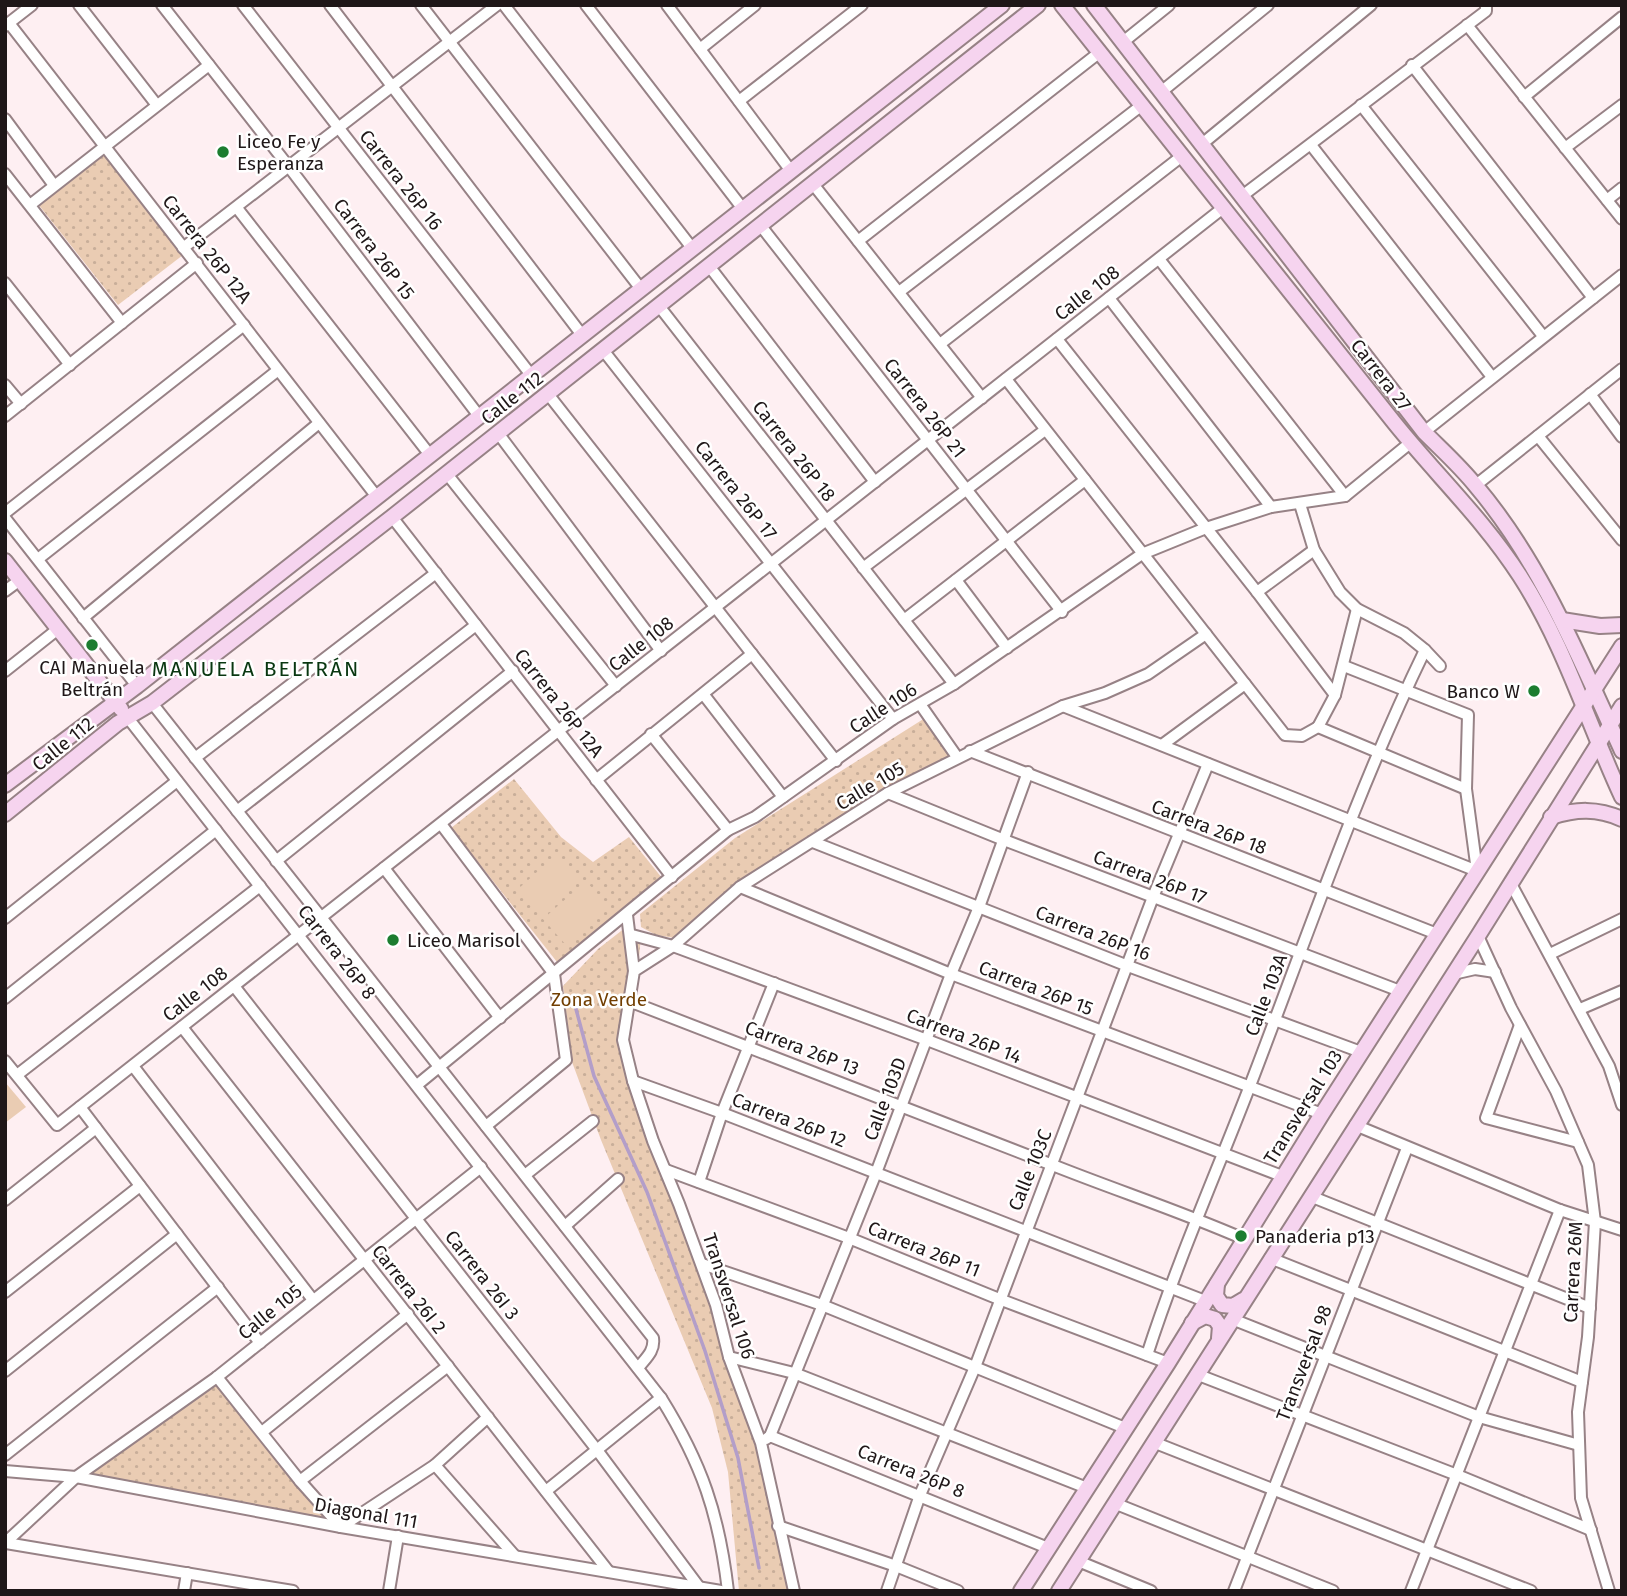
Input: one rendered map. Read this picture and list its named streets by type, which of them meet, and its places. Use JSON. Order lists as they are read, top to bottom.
{
  "streets": {
    "street": [
      "Carrera 26P 16",
      "Carrera 26P 12A",
      "Carrera 26P 15",
      "Calle 108",
      "Carrera 27",
      "Calle 112",
      "Carrera 26P 21",
      "Carrera 26P 18",
      "Carrera 26P 17",
      "Calle 106",
      "Calle 105",
      "Carrera 26P 8",
      "Calle 103A",
      "Carrera 26P 14",
      "Carrera 26P 13",
      "Calle 103D",
      "Transversal 103",
      "Carrera 26P 12",
      "Calle 103C",
      "Carrera 26P 11",
      "Carrera 26M",
      "Carrera 26I 3",
      "Carrera 26I 2",
      "Transversal 106",
      "Transversal 98",
      "Diagonal 111"
    ]
  },
  "crossings": [
    ["Carrera 26P 16", "Calle 112"],
    ["Carrera 26P 16", "Calle 105"],
    ["Carrera 26P 16", "Calle 103A"],
    ["Carrera 26P 16", "Calle 103D"],
    ["Carrera 26P 16", "Transversal 103"],
    ["Carrera 26P 16", "Calle 103C"],
    ["Carrera 26P 12A", "Calle 108"],
    ["Carrera 26P 12A", "Calle 112"],
    ["Carrera 26P 12A", "Calle 106"],
    ["Carrera 26P 15", "Calle 112"],
    ["Carrera 26P 15", "Calle 105"],
    ["Carrera 26P 15", "Calle 103A"],
    ["Carrera 26P 15", "Calle 103D"],
    ["Carrera 26P 15", "Transversal 103"],
    ["Carrera 26P 15", "Calle 103C"],
    ["Calle 108", "Carrera 27"],
    ["Calle 108", "Carrera 26P 21"],
    ["Calle 108", "Carrera 26P 18"],
    ["Calle 108", "Carrera 26P 17"],
    ["Calle 108", "Carrera 26P 8"],
    ["Calle 108", "Carrera 26I 3"],
    ["Calle 108", "Carrera 26I 2"],
    ["Carrera 27", "Calle 106"],
    ["Carrera 27", "Transversal 103"],
    ["Calle 112", "Carrera 26P 21"],
    ["Calle 112", "Carrera 26P 18"],
    ["Calle 112", "Carrera 26P 17"],
    ["Calle 112", "Carrera 26P 8"],
    ["Carrera 26P 21", "Calle 106"],
    ["Carrera 26P 18", "Calle 106"],
    ["Carrera 26P 18", "Calle 105"],
    ["Carrera 26P 18", "Calle 103A"],
    ["Carrera 26P 18", "Calle 103D"],
    ["Carrera 26P 18", "Transversal 103"],
    ["Carrera 26P 18", "Calle 103C"],
    ["Carrera 26P 17", "Calle 106"],
    ["Carrera 26P 17", "Calle 105"],
    ["Carrera 26P 17", "Calle 103A"],
    ["Carrera 26P 17", "Calle 103D"],
    ["Carrera 26P 17", "Transversal 103"],
    ["Carrera 26P 17", "Calle 103C"],
    ["Calle 106", "Carrera 26P 8"],
    ["Calle 105", "Carrera 26P 8"],
    ["Calle 105", "Carrera 26P 14"],
    ["Calle 105", "Carrera 26I 3"],
    ["Calle 105", "Carrera 26I 2"],
    ["Calle 105", "Diagonal 111"],
    ["Carrera 26P 8", "Calle 103D"],
    ["Carrera 26P 8", "Transversal 103"],
    ["Carrera 26P 8", "Calle 103C"],
    ["Carrera 26P 8", "Transversal 106"],
    ["Calle 103A", "Carrera 26P 14"],
    ["Calle 103A", "Carrera 26P 13"],
    ["Calle 103A", "Carrera 26P 12"],
    ["Calle 103A", "Carrera 26P 11"],
    ["Carrera 26P 14", "Calle 103D"],
    ["Carrera 26P 14", "Transversal 103"],
    ["Carrera 26P 14", "Calle 103C"],
    ["Carrera 26P 13", "Calle 103D"],
    ["Carrera 26P 13", "Transversal 103"],
    ["Carrera 26P 13", "Calle 103C"],
    ["Carrera 26P 13", "Transversal 106"],
    ["Calle 103D", "Carrera 26P 12"],
    ["Calle 103D", "Carrera 26P 11"],
    ["Calle 103D", "Transversal 106"],
    ["Transversal 103", "Carrera 26P 12"],
    ["Transversal 103", "Carrera 26P 11"],
    ["Carrera 26P 12", "Calle 103C"],
    ["Carrera 26P 12", "Transversal 106"],
    ["Calle 103C", "Carrera 26P 11"],
    ["Carrera 26P 11", "Transversal 106"],
    ["Carrera 26I 3", "Diagonal 111"],
    ["Carrera 26I 2", "Diagonal 111"]
  ],
  "districts": ["MANUELA BELTRÁN"],
  "parks": ["Zona Verde"],
  "places": [
    "Liceo Fe y Esperanza",
    "CAI Manuela Beltrán",
    "Banco W",
    "Liceo Marisol",
    "Panaderia p13"
  ]
}
